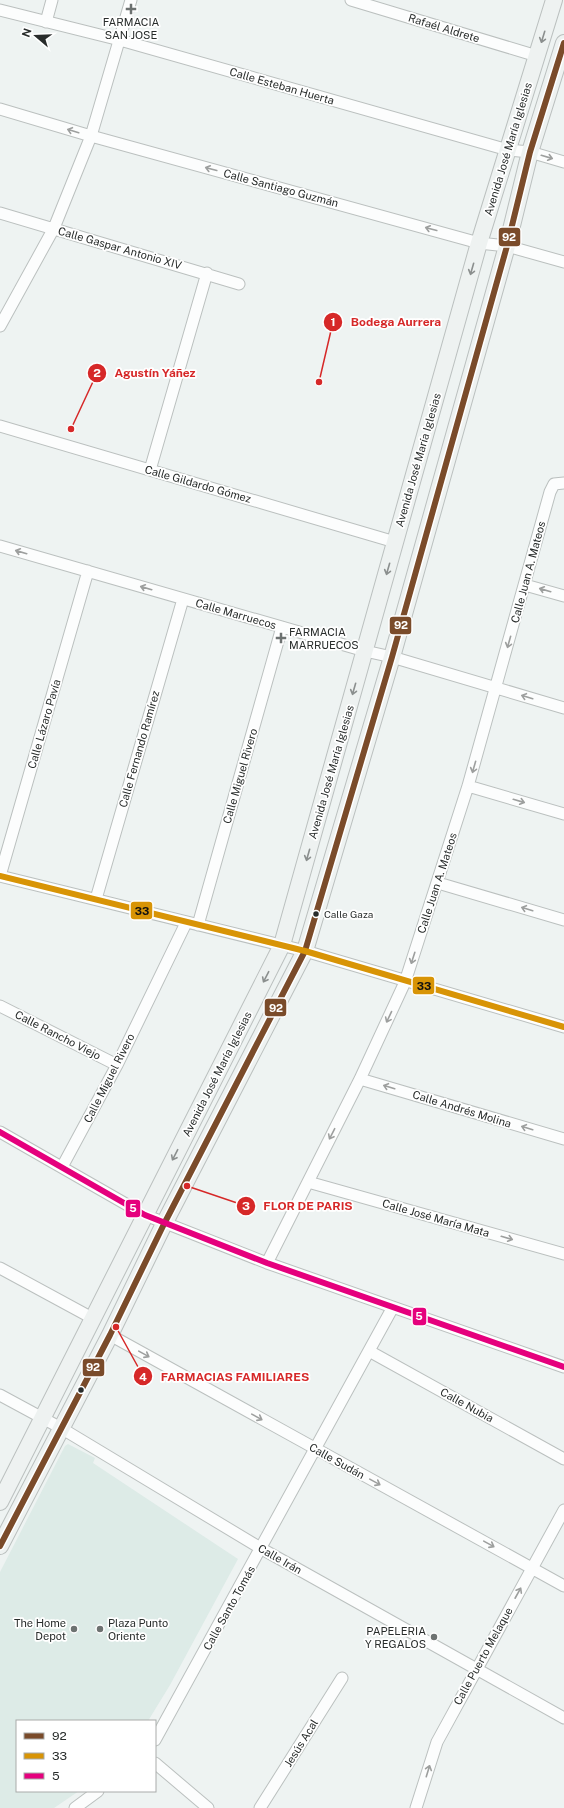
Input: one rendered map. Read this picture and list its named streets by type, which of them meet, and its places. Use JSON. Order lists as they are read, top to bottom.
{
  "streets": {
    "main road": ["Avenida José María Iglesias"],
    "street": [
      "Rafaél Aldrete",
      "Calle Esteban Huerta",
      "Calle Santiago Guzmán",
      "Calle Gaspar Antonio XIV",
      "Calle Gildardo Gómez",
      "Calle Juan A. Mateos",
      "Calle Marruecos",
      "Calle Lázaro Pavía",
      "Calle Fernando Ramírez",
      "Calle Miguel Rivero",
      "Calle Rancho Viejo",
      "Calle Andrés Molina",
      "Calle José María Mata",
      "Calle Nubia",
      "Calle Sudán",
      "Calle Irán",
      "Calle Santo Tomás",
      "Calle Puerto Melaque",
      "Jesús Acal"
    ]
  },
  "crossings": [
    ["Rafaél Aldrete", "Avenida José María Iglesias"],
    ["Calle Esteban Huerta", "Avenida José María Iglesias"],
    ["Avenida José María Iglesias", "Calle Santiago Guzmán"],
    ["Avenida José María Iglesias", "Calle Gildardo Gómez"],
    ["Avenida José María Iglesias", "Calle Marruecos"],
    ["Avenida José María Iglesias", "Calle Sudán"],
    ["Avenida José María Iglesias", "Calle Irán"],
    ["Calle Juan A. Mateos", "Calle Marruecos"],
    ["Calle Juan A. Mateos", "Calle Andrés Molina"],
    ["Calle Juan A. Mateos", "Calle José María Mata"],
    ["Calle Marruecos", "Calle Lázaro Pavía"],
    ["Calle Marruecos", "Calle Fernando Ramírez"],
    ["Calle Marruecos", "Calle Miguel Rivero"],
    ["Calle Miguel Rivero", "Calle Rancho Viejo"],
    ["Calle Nubia", "Calle Santo Tomás"],
    ["Calle Sudán", "Calle Santo Tomás"],
    ["Calle Sudán", "Calle Puerto Melaque"],
    ["Calle Irán", "Calle Santo Tomás"],
    ["Calle Irán", "Calle Puerto Melaque"]
  ],
  "one_way": [
    "Calle Santiago Guzmán",
    "Calle Juan A. Mateos",
    "Calle Marruecos",
    "Calle Andrés Molina",
    "Calle Sudán",
    "Calle Puerto Melaque"
  ],
  "places": {
    "health": ["FARMACIA SAN JOSE", "FARMACIA MARRUECOS"],
    "other": [
      "Bodega Aurrera",
      "Agustín Yáñez",
      "Calle Gaza",
      "FLOR DE PARIS",
      "FARMACIAS FAMILIARES",
      "The Home Depot",
      "Plaza Punto Oriente",
      "PAPELERIA Y REGALOS"
    ]
  },
  "lines": ["transit line 92", "transit line 33", "transit line 5"],
  "legend": ["92", "33", "5"],
  "north": "left"
}
